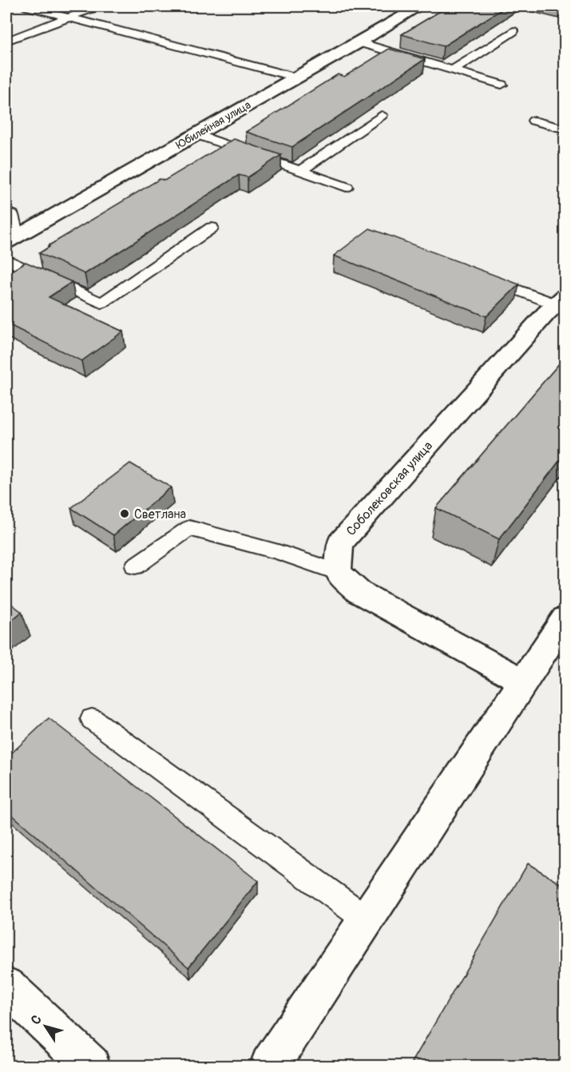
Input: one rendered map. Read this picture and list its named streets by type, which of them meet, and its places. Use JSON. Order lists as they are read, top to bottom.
{
  "streets": {
    "street": ["Юбилейная улица", "Соболековская улица"]
  },
  "places": ["Светлана"],
  "north": "top left"
}
